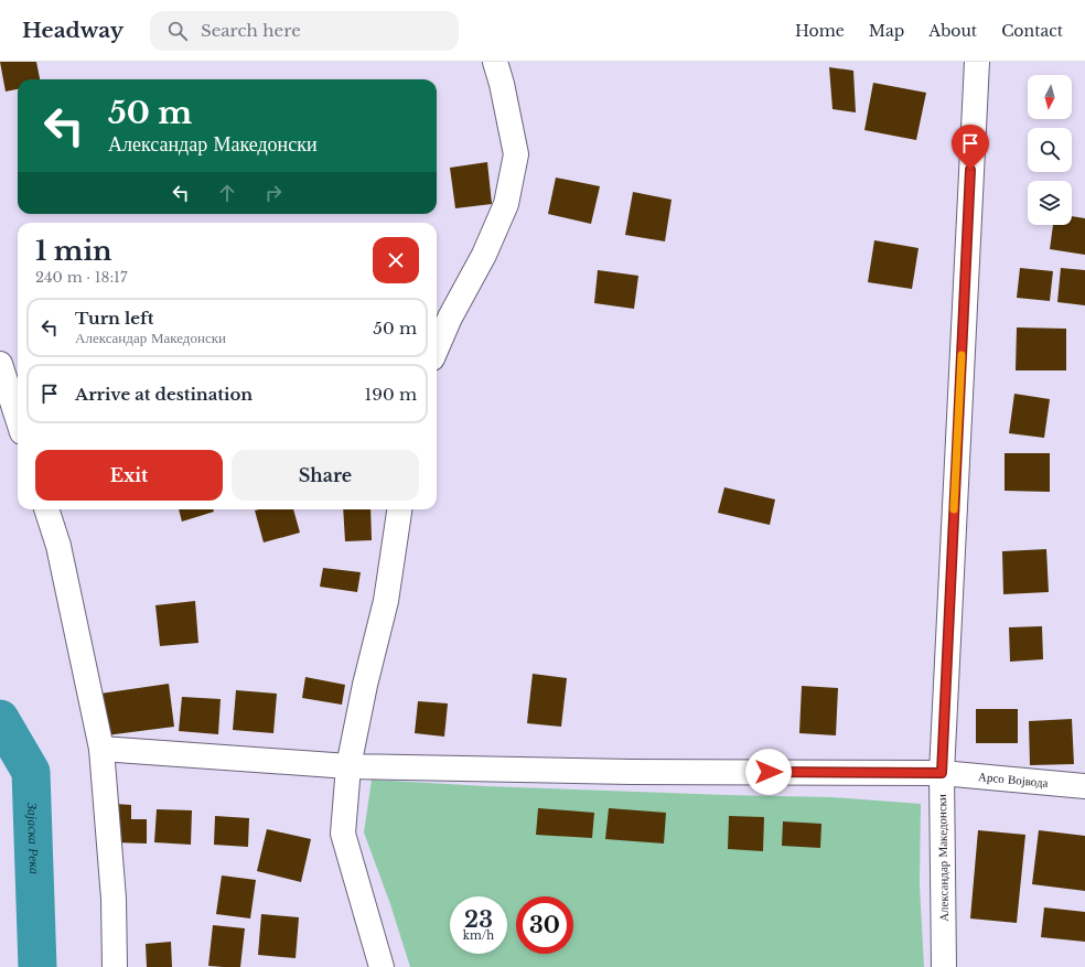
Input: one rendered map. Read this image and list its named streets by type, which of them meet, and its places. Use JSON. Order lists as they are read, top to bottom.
{
  "streets": {
    "street": ["Арсо Војвода", "Александар Македонски"]
  },
  "crossings": [
    ["Арсо Војвода", "Александар Македонски"]
  ],
  "water": ["Зајаска Река"],
  "north": "bottom",
  "page": {
    "header": "Headway",
    "search": "Search here",
    "nav": [
      "Home",
      "Map",
      "About",
      "Contact"
    ],
    "turn": ["50 m", "Александар Македонски"],
    "heading": ["1 min", "240 m · 18:17"],
    "list": [
      {
        "name": "Turn left",
        "note": "Александар Македонски",
        "value": "50 m"
      },
      {
        "name": "Arrive at destination",
        "value": "190 m"
      }
    ],
    "buttons": ["Exit", "Share"],
    "speed": "23 km/h",
    "limit": "30"
  }
}
